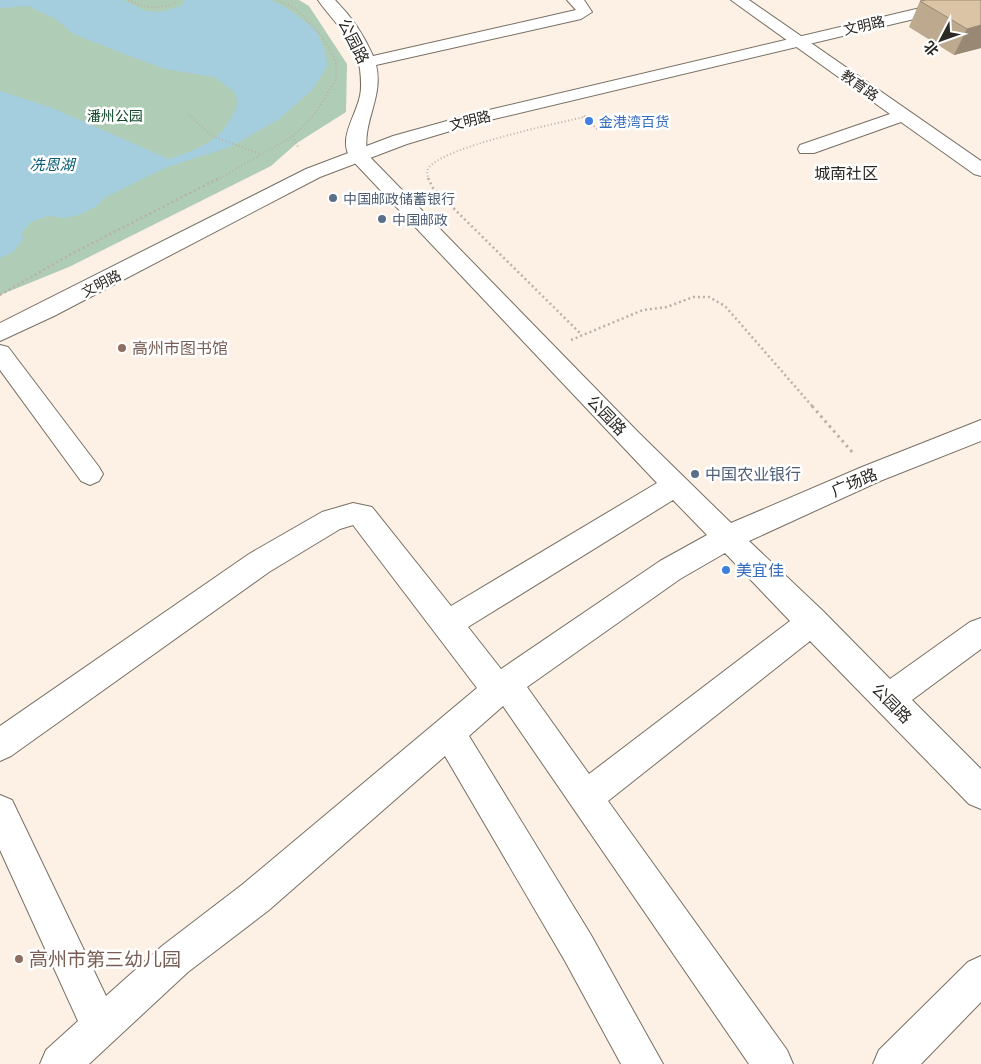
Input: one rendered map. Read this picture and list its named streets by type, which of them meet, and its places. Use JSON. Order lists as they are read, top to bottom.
{
  "streets": {
    "street": [
      "文明路",
      "公园路",
      "教育路",
      "广场路"
    ]
  },
  "crossings": [
    ["文明路", "公园路"],
    ["文明路", "教育路"],
    ["公园路", "广场路"]
  ],
  "districts": ["城南社区"],
  "water": ["冼恩湖"],
  "parks": ["潘州公园"],
  "places": [
    "金港湾百货",
    "中国邮政储蓄银行",
    "中国邮政",
    "高州市图书馆",
    "中国农业银行",
    "美宜佳",
    "高州市第三幼儿园"
  ],
  "north": "bottom left"
}
